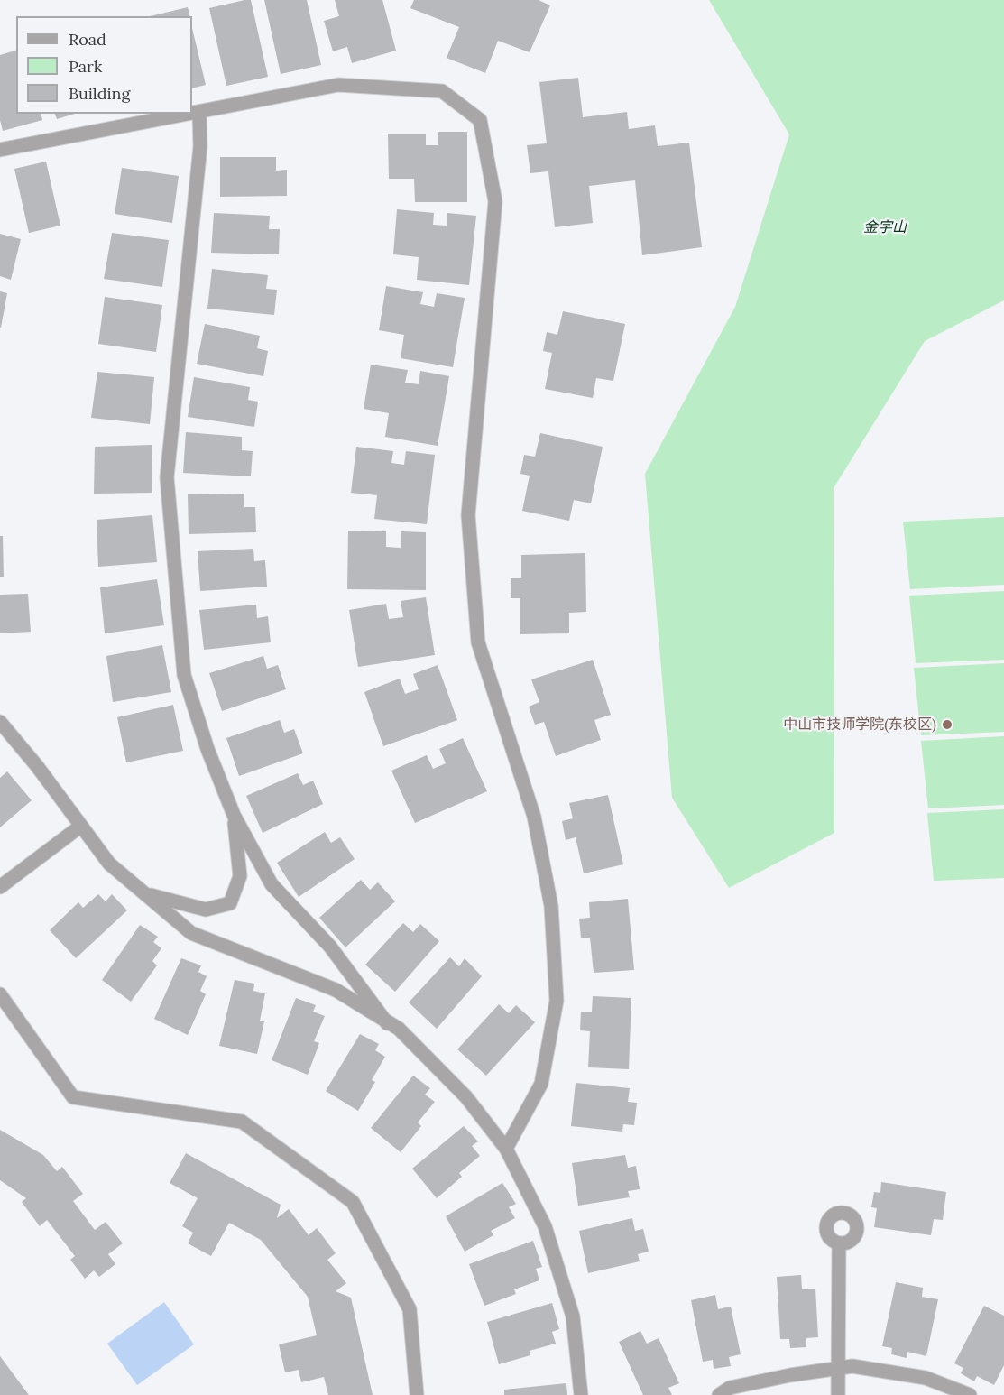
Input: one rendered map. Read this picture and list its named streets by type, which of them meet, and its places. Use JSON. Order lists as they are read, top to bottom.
{
  "parks": ["金字山"],
  "places": ["中山市技师学院(东校区)"],
  "legend": ["Road", "Park", "Building"]
}
